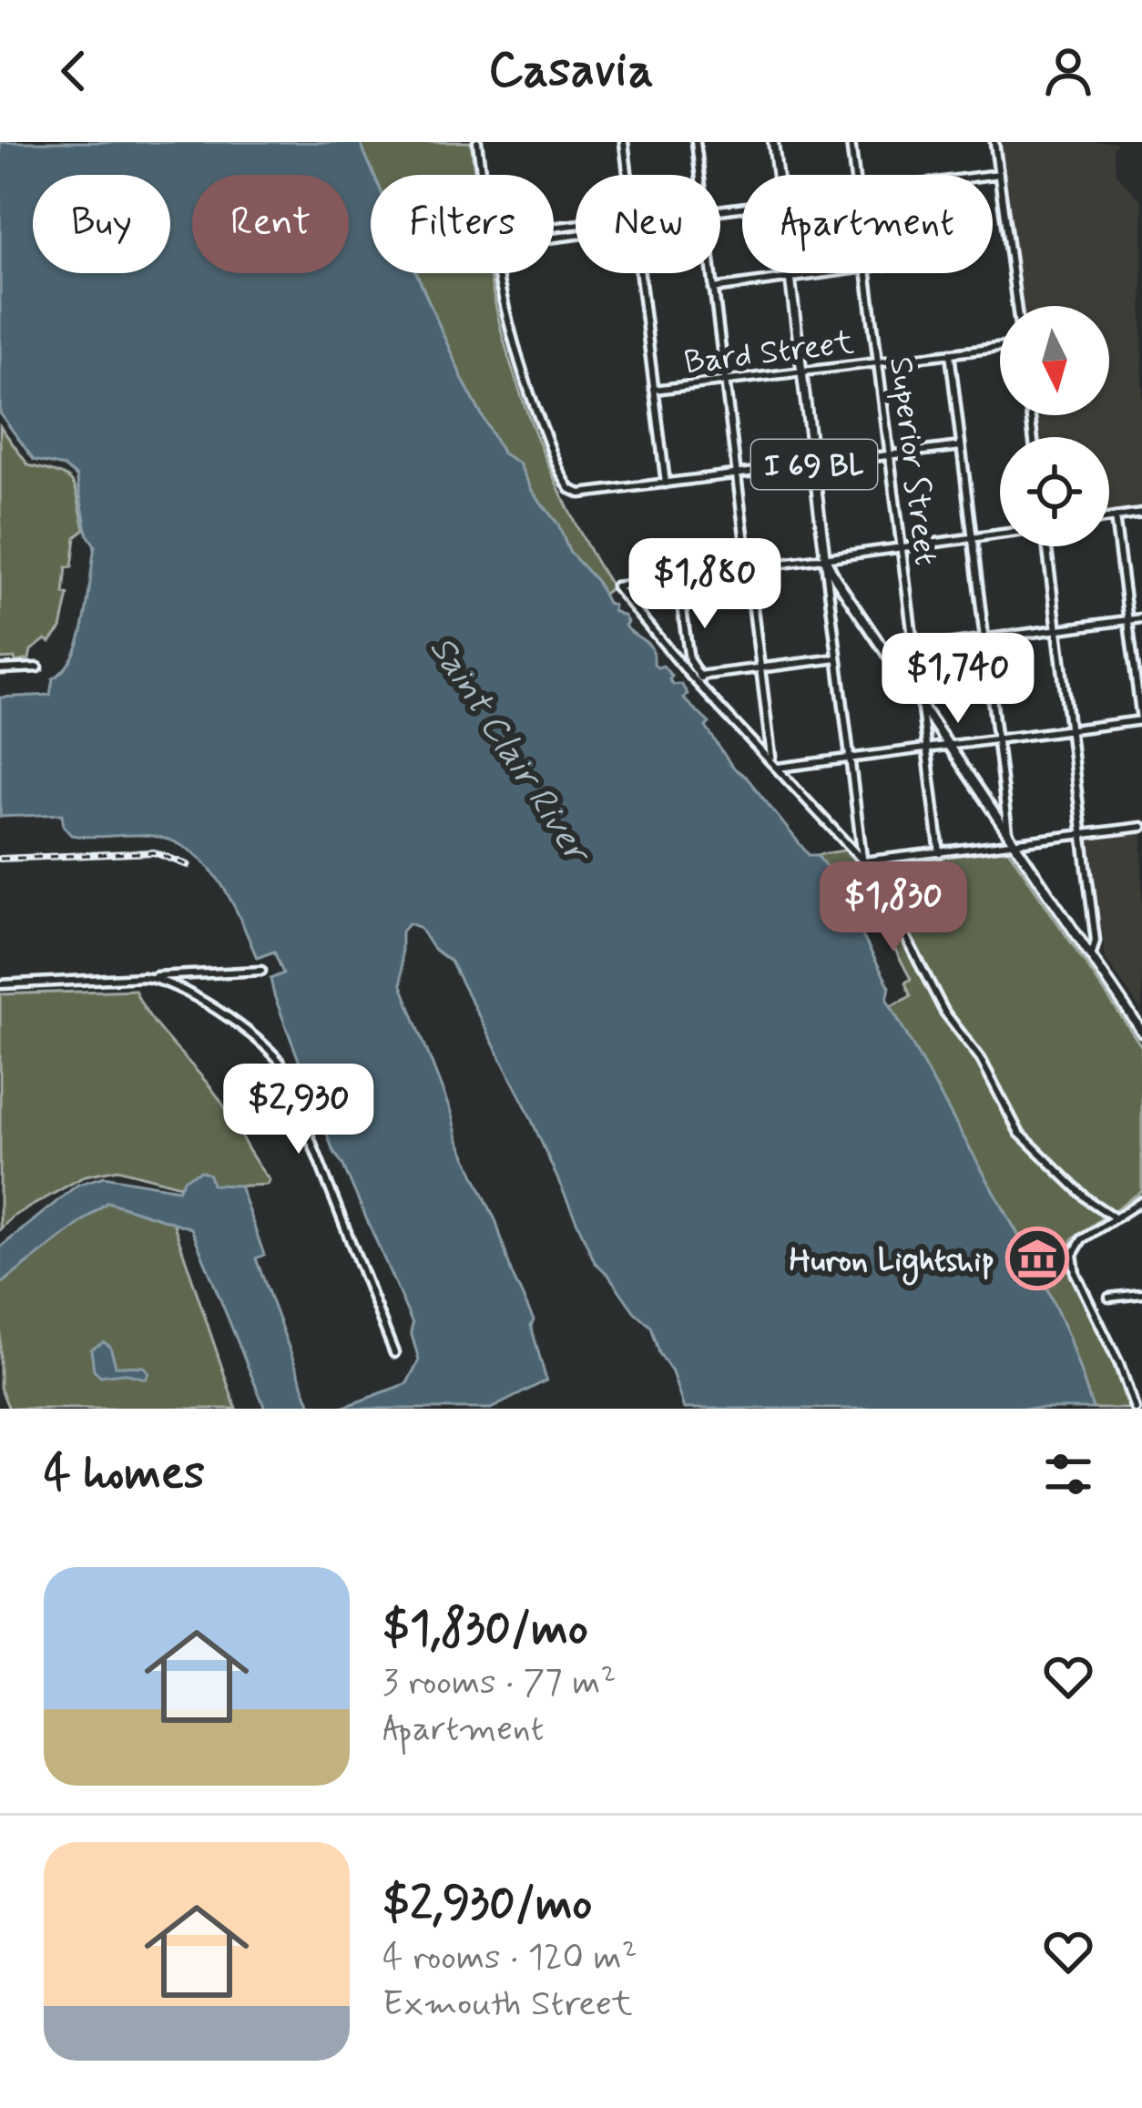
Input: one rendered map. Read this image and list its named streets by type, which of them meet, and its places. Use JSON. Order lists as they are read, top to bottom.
{
  "streets": {
    "main road": ["I 69 BL"],
    "street": ["Bard Street", "Superior Street"]
  },
  "crossings": [
    ["Bard Street", "Superior Street"],
    ["Bard Street", "I 69 BL"],
    ["Superior Street", "I 69 BL"]
  ],
  "water": ["Saint Clair River"],
  "places": {
    "museum": ["Huron Lightship"]
  },
  "north": "bottom",
  "page": {
    "header": "Casavia",
    "chip": [
      "Buy",
      "Rent",
      "Filters",
      "New",
      "Apartment"
    ],
    "price": [
      "$1,880",
      "$1,740",
      "$1,830",
      "$2,930"
    ],
    "heading": "4 homes",
    "list": [
      {
        "name": "$1,830/mo",
        "note": "3 rooms · 77 m² · Apartment"
      },
      {
        "name": "$2,930/mo",
        "note": "4 rooms · 120 m² · Exmouth Street"
      }
    ]
  }
}
